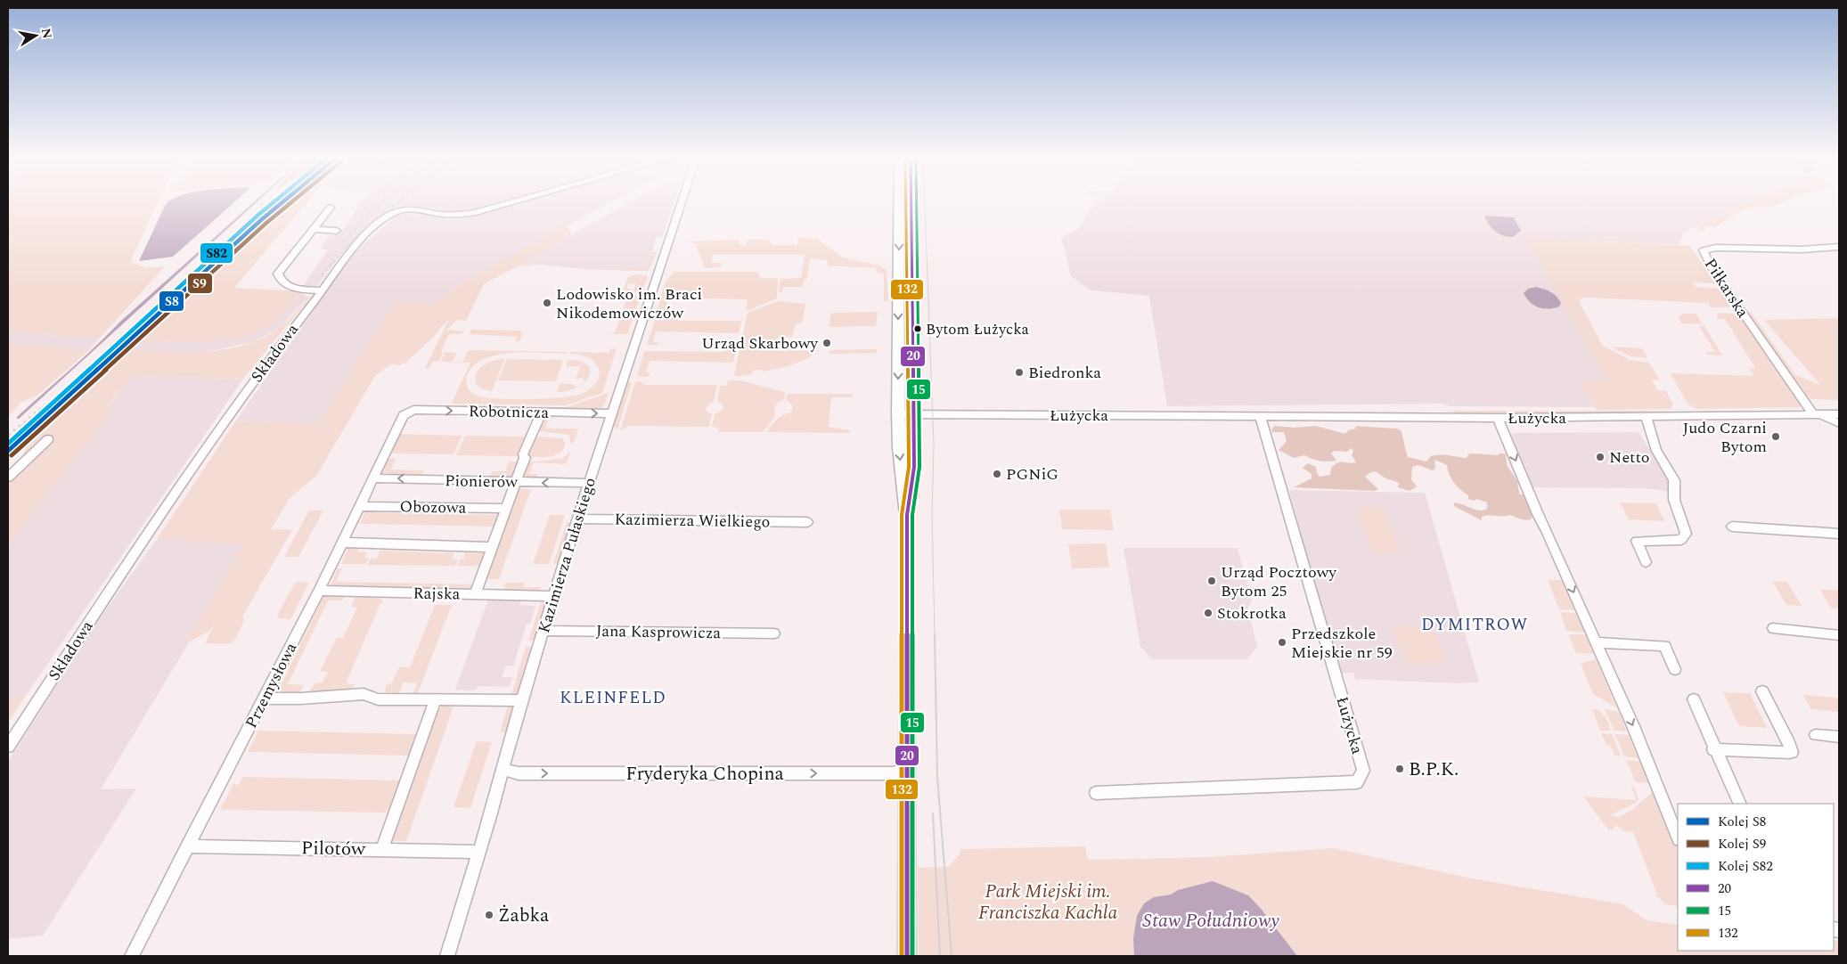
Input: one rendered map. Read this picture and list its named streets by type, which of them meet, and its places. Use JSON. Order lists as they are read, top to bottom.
{
  "streets": {
    "street": [
      "Piłkarska",
      "Składowa",
      "Robotnicza",
      "Łużycka",
      "Pionierów",
      "Obozowa",
      "Kazimierza Wielkiego",
      "Kazimierza Pułaskiego",
      "Rajska",
      "Jana Kasprowicza",
      "Przemysłowa",
      "Fryderyka Chopina",
      "Pilotów"
    ]
  },
  "crossings": [
    ["Piłkarska", "Łużycka"],
    ["Robotnicza", "Kazimierza Pułaskiego"],
    ["Robotnicza", "Przemysłowa"],
    ["Pionierów", "Kazimierza Pułaskiego"],
    ["Pionierów", "Przemysłowa"],
    ["Obozowa", "Przemysłowa"],
    ["Kazimierza Wielkiego", "Kazimierza Pułaskiego"],
    ["Kazimierza Pułaskiego", "Rajska"],
    ["Kazimierza Pułaskiego", "Jana Kasprowicza"],
    ["Kazimierza Pułaskiego", "Fryderyka Chopina"],
    ["Kazimierza Pułaskiego", "Pilotów"],
    ["Rajska", "Przemysłowa"],
    ["Przemysłowa", "Pilotów"]
  ],
  "one_way": ["Robotnicza", "Fryderyka Chopina"],
  "districts": ["DYMITROW", "KLEINFELD"],
  "water": ["Staw Południowy"],
  "parks": ["Park Miejski im. Franciszka Kachla"],
  "places": [
    "Lodowisko im. Braci Nikodemowiczów",
    "Bytom Łużycka",
    "Urząd Skarbowy",
    "Biedronka",
    "Judo Czarni Bytom",
    "Netto",
    "PGNiG",
    "Urząd Pocztowy Bytom 25",
    "Stokrotka",
    "Przedszkole Miejskie nr 59",
    "B.P.K.",
    "Żabka"
  ],
  "lines": [
    "rail line S8",
    "rail line S9",
    "rail line S82",
    "transit line 20",
    "transit line 15",
    "transit line 132"
  ],
  "legend": [
    "Kolej S8",
    "Kolej S9",
    "Kolej S82",
    "20",
    "15",
    "132"
  ],
  "north": "right"
}
